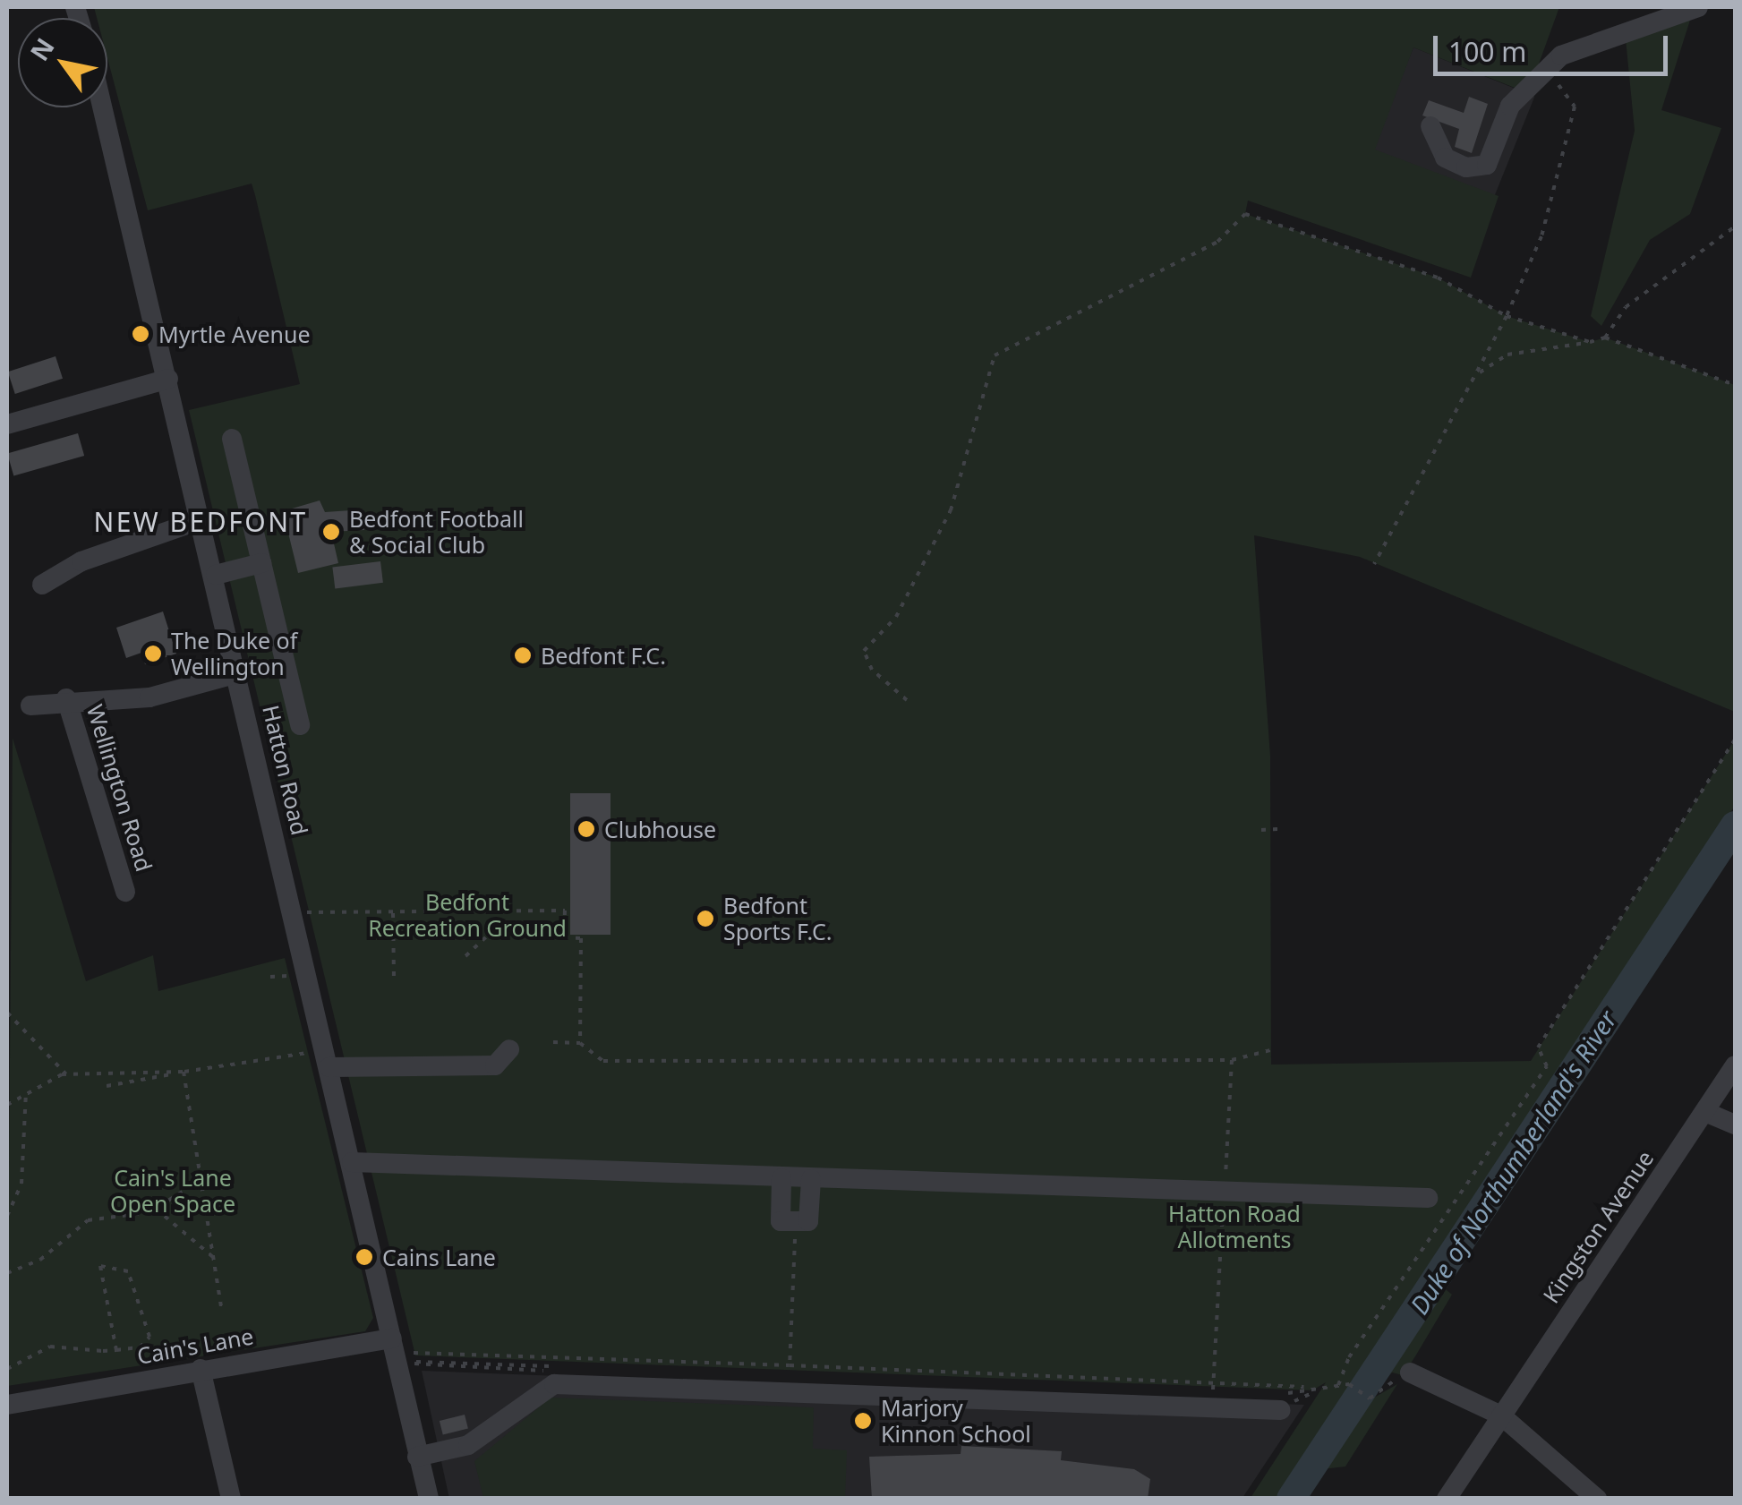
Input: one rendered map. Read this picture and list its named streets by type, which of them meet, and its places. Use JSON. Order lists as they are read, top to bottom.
{
  "streets": {
    "street": [
      "Hatton Road",
      "Wellington Road",
      "Kingston Avenue",
      "Cain's Lane"
    ]
  },
  "crossings": [
    ["Hatton Road", "Wellington Road"],
    ["Hatton Road", "Cain's Lane"]
  ],
  "districts": ["NEW BEDFONT"],
  "water": ["Duke of Northumberland's River"],
  "parks": ["Bedfont Recreation Ground", "Cain's Lane Open Space", "Hatton Road Allotments"],
  "places": [
    "Myrtle Avenue",
    "Bedfont Football & Social Club",
    "The Duke of Wellington",
    "Bedfont F.C.",
    "Clubhouse",
    "Bedfont Sports F.C.",
    "Cains Lane",
    "Marjory Kinnon School"
  ],
  "scale_bar": "100 m",
  "north": "top left"
}
